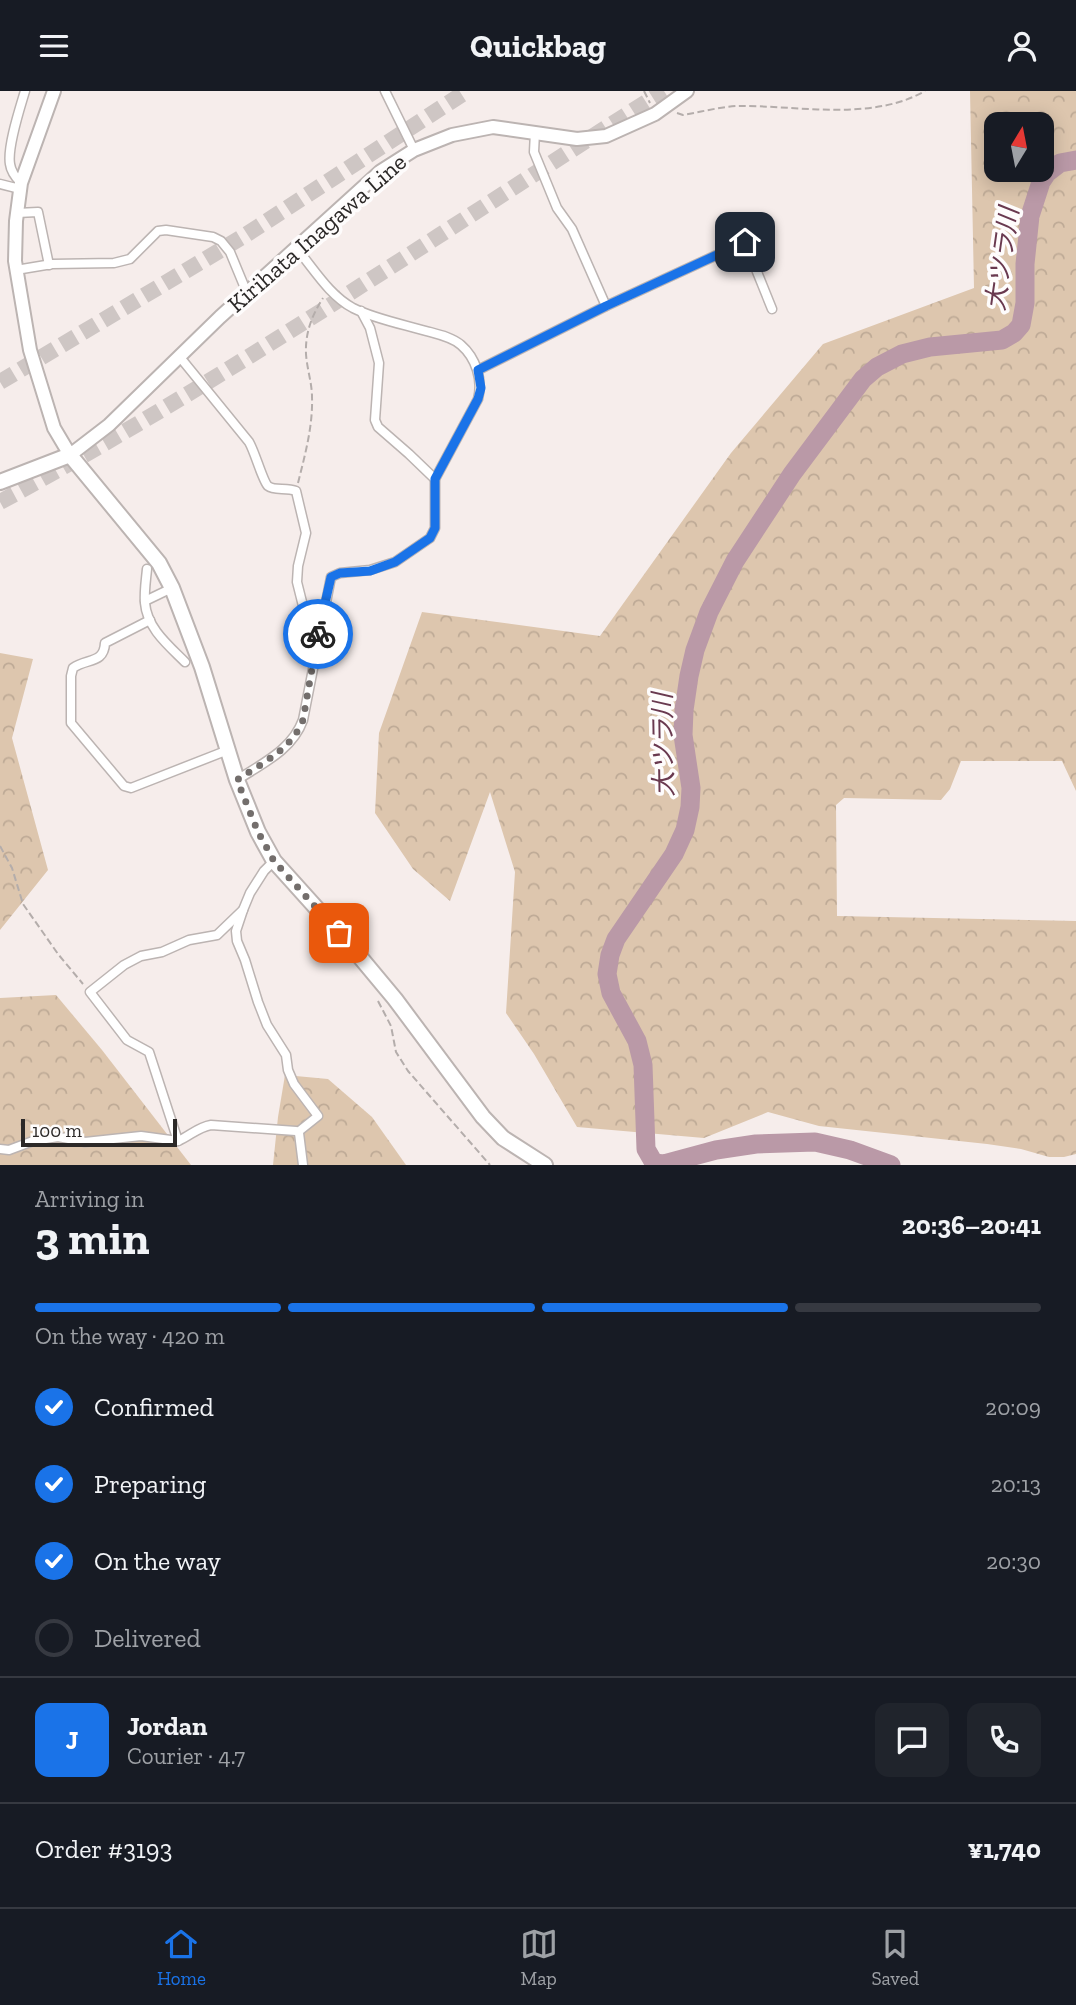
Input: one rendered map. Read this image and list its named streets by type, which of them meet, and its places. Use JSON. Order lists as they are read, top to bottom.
{
  "streets": {
    "main road": ["Kirihata Inagawa Line"]
  },
  "water": ["大ツラ川"],
  "scale_bar": "100 m",
  "north": "top",
  "page": {
    "header": "Quickbag",
    "scale": "100 m",
    "heading": ["3 min", "Arriving in", "20:36–20:41"],
    "panel": [
      "Jordan",
      "Courier · 4.7",
      "Order #3193",
      "¥1,740"
    ],
    "bar": "On the way · 420 m",
    "list": [
      ["Confirmed", "20:09"],
      ["Preparing", "20:13"],
      ["On the way", "20:30"],
      "Delivered"
    ],
    "round": "J",
    "tabs": ["Home", "Map", "Saved"]
  }
}
